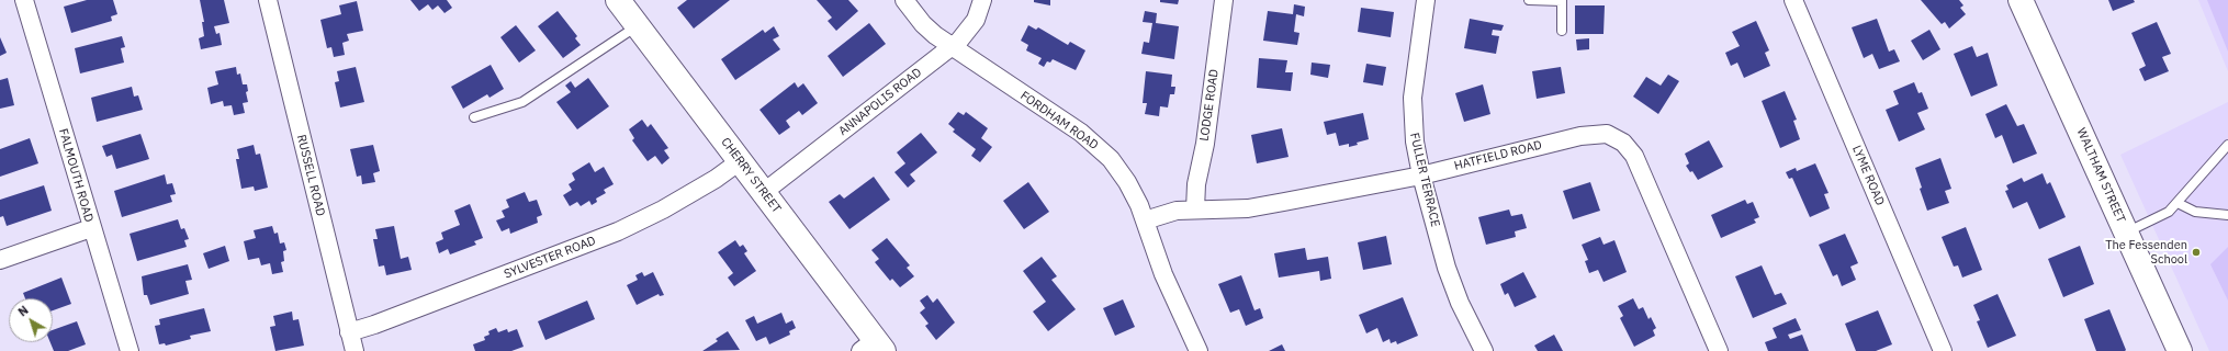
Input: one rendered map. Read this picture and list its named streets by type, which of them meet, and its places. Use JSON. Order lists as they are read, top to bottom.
{
  "streets": {
    "street": [
      "ANNAPOLIS ROAD",
      "LODGE ROAD",
      "FORDHAM ROAD",
      "HATFIELD ROAD",
      "FALMOUTH ROAD",
      "RUSSELL ROAD",
      "CHERRY STREET",
      "LYME ROAD",
      "WALTHAM STREET",
      "FULLER TERRACE",
      "SYLVESTER ROAD"
    ]
  },
  "crossings": [
    ["ANNAPOLIS ROAD", "FORDHAM ROAD"],
    ["ANNAPOLIS ROAD", "CHERRY STREET"],
    ["LODGE ROAD", "HATFIELD ROAD"],
    ["FORDHAM ROAD", "HATFIELD ROAD"],
    ["HATFIELD ROAD", "FULLER TERRACE"],
    ["RUSSELL ROAD", "SYLVESTER ROAD"],
    ["CHERRY STREET", "SYLVESTER ROAD"]
  ],
  "places": ["The Fessenden School"],
  "north": "top left"
}
